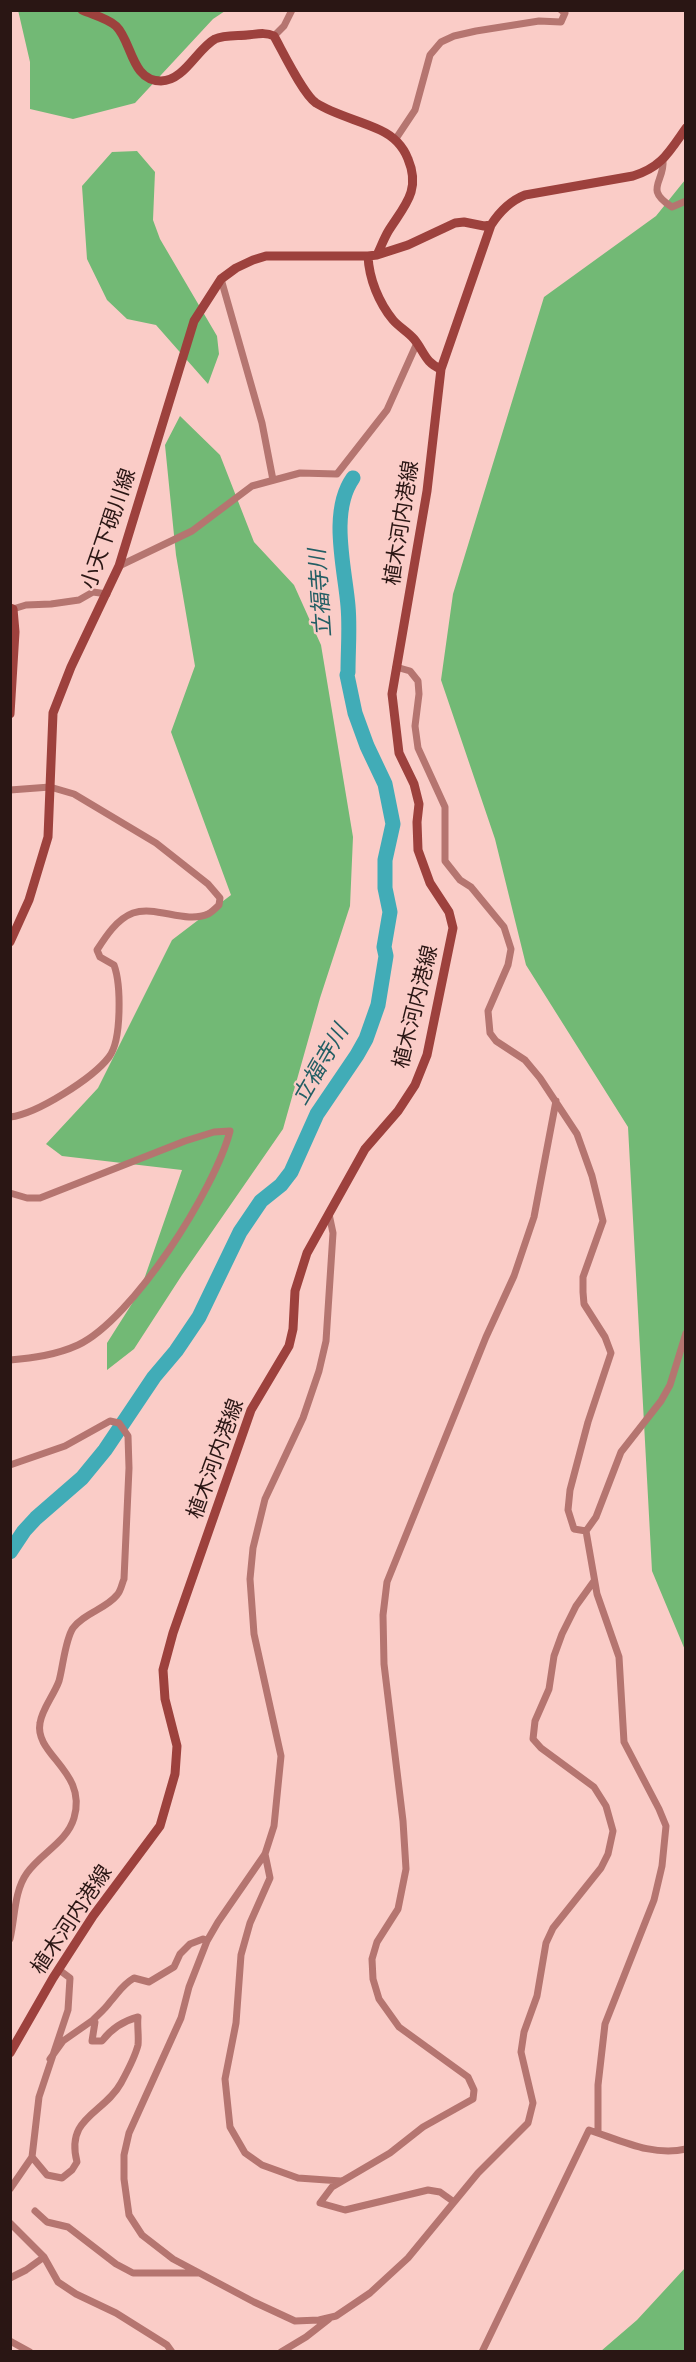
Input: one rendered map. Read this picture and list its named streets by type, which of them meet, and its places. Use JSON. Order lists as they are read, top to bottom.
{
  "streets": {
    "main road": ["植木河内港線", "小天下硯川線"]
  },
  "crossings": [
    ["植木河内港線", "小天下硯川線"]
  ],
  "water": ["立福寺川"]
}
